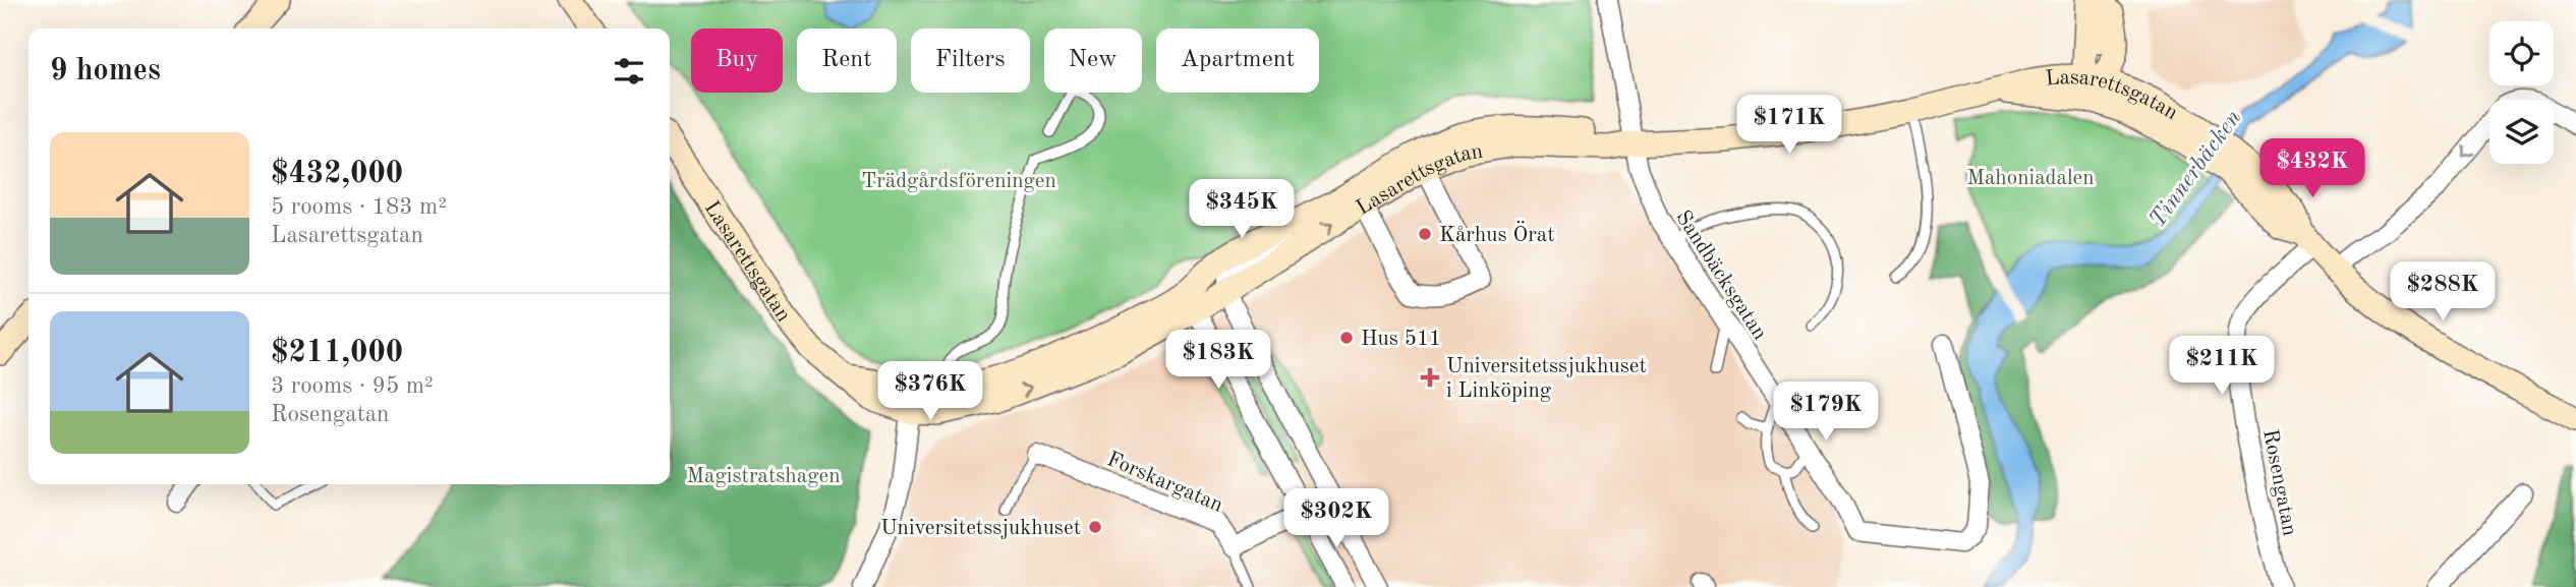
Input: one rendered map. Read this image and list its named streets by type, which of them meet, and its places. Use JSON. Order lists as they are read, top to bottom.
{
  "streets": {
    "main road": ["Lasarettsgatan"],
    "street": ["Sandbäcksgatan", "Forskargatan", "Rosengatan"]
  },
  "crossings": [
    ["Lasarettsgatan", "Sandbäcksgatan"],
    ["Lasarettsgatan", "Rosengatan"]
  ],
  "water": ["Tinnerbäcken"],
  "parks": ["Mahoniadalen", "Trädgårdsföreningen", "Magistratshagen"],
  "places": {
    "other": ["Kårhus Örat", "Hus 511", "Universitetssjukhuset"],
    "health": ["Universitetssjukhuset i Linköping"]
  },
  "page": {
    "chip": [
      "Buy",
      "Rent",
      "Filters",
      "New",
      "Apartment"
    ],
    "heading": "9 homes",
    "price": [
      "$171K",
      "$432K",
      "$345K",
      "$288K",
      "$183K",
      "$211K",
      "$376K",
      "$179K",
      "$302K"
    ],
    "list": [
      {
        "name": "$432,000",
        "note": "5 rooms · 183 m² · Lasarettsgatan"
      },
      {
        "name": "$211,000",
        "note": "3 rooms · 95 m² · Rosengatan"
      }
    ]
  }
}
